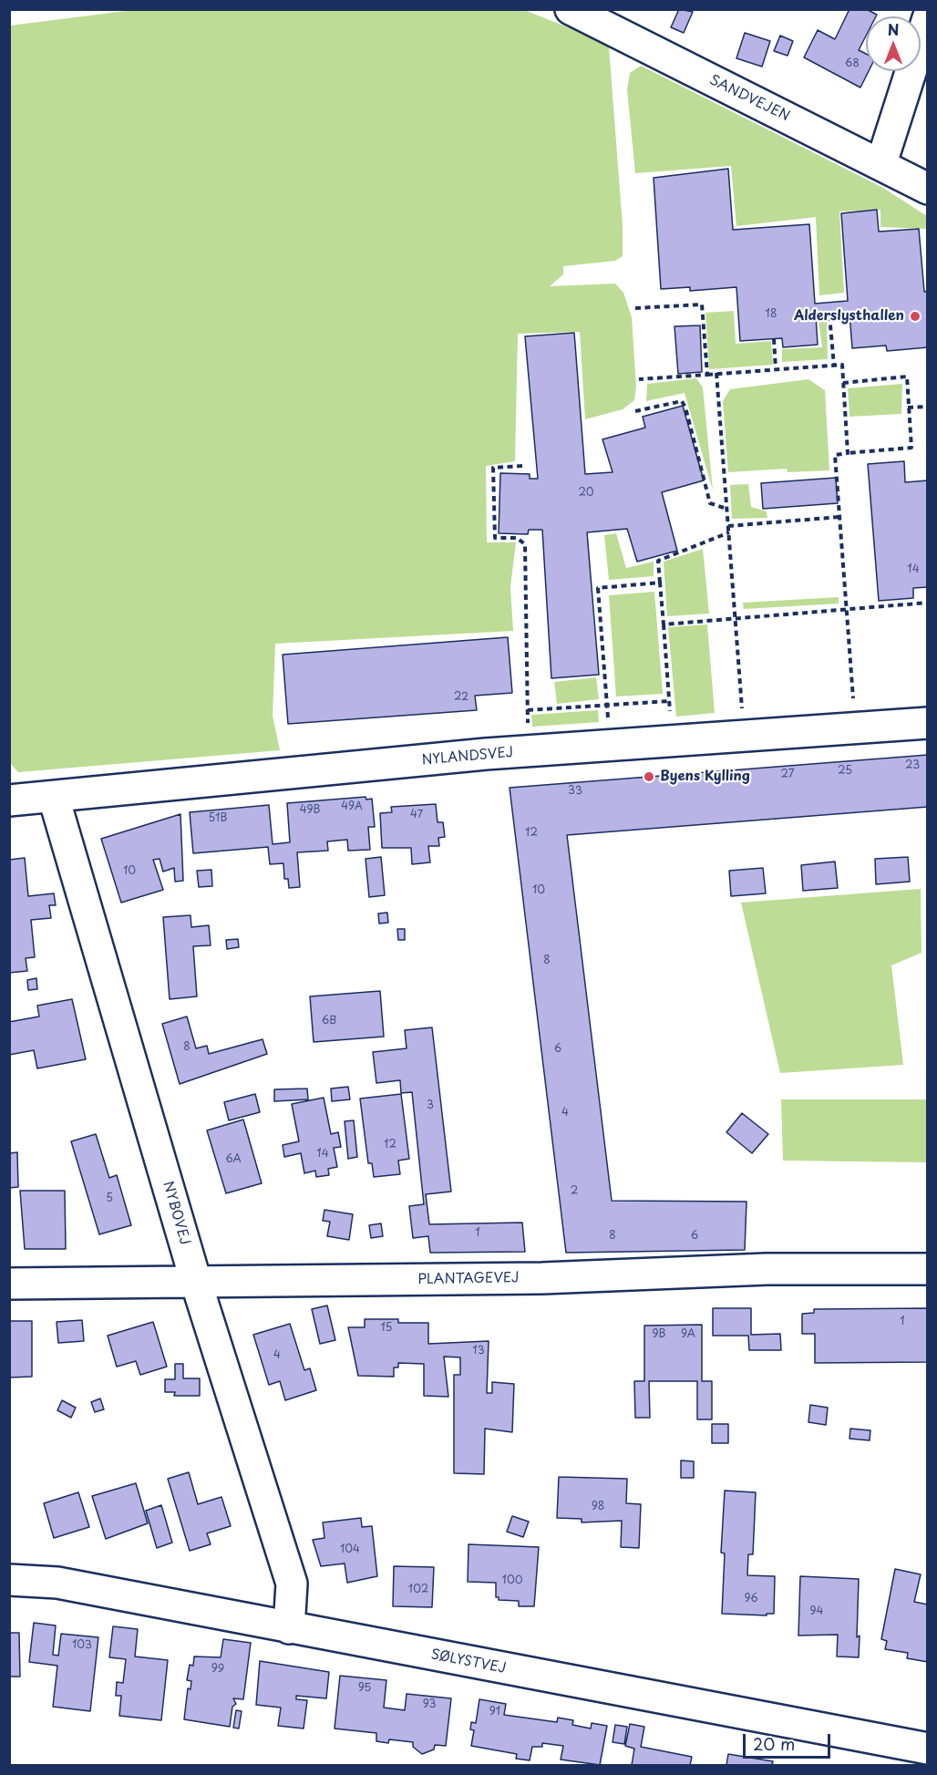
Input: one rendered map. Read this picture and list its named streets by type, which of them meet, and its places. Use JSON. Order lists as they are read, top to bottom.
{
  "streets": {
    "street": [
      "SANDVEJEN",
      "NYLANDSVEJ",
      "NYBOVEJ",
      "PLANTAGEVEJ",
      "SØLYSTVEJ"
    ]
  },
  "crossings": [
    ["NYLANDSVEJ", "NYBOVEJ"],
    ["NYBOVEJ", "PLANTAGEVEJ"],
    ["NYBOVEJ", "SØLYSTVEJ"]
  ],
  "places": ["Alderslysthallen", "Byens Kylling"],
  "house_numbers": [
    "68",
    "18",
    "20",
    "14",
    "22",
    "23",
    "25",
    "27",
    "33",
    "49A",
    "49B",
    "47",
    "51B",
    "12",
    "10",
    "10",
    "8",
    "6B",
    "8",
    "6",
    "3",
    "4",
    "12",
    "14",
    "6A",
    "2",
    "5",
    "1",
    "8",
    "6",
    "1",
    "15",
    "9B",
    "9A",
    "13",
    "4",
    "98",
    "104",
    "100",
    "102",
    "96",
    "94",
    "103",
    "99",
    "95",
    "93",
    "91"
  ],
  "scale_bar": "20 m",
  "north": "top"
}
